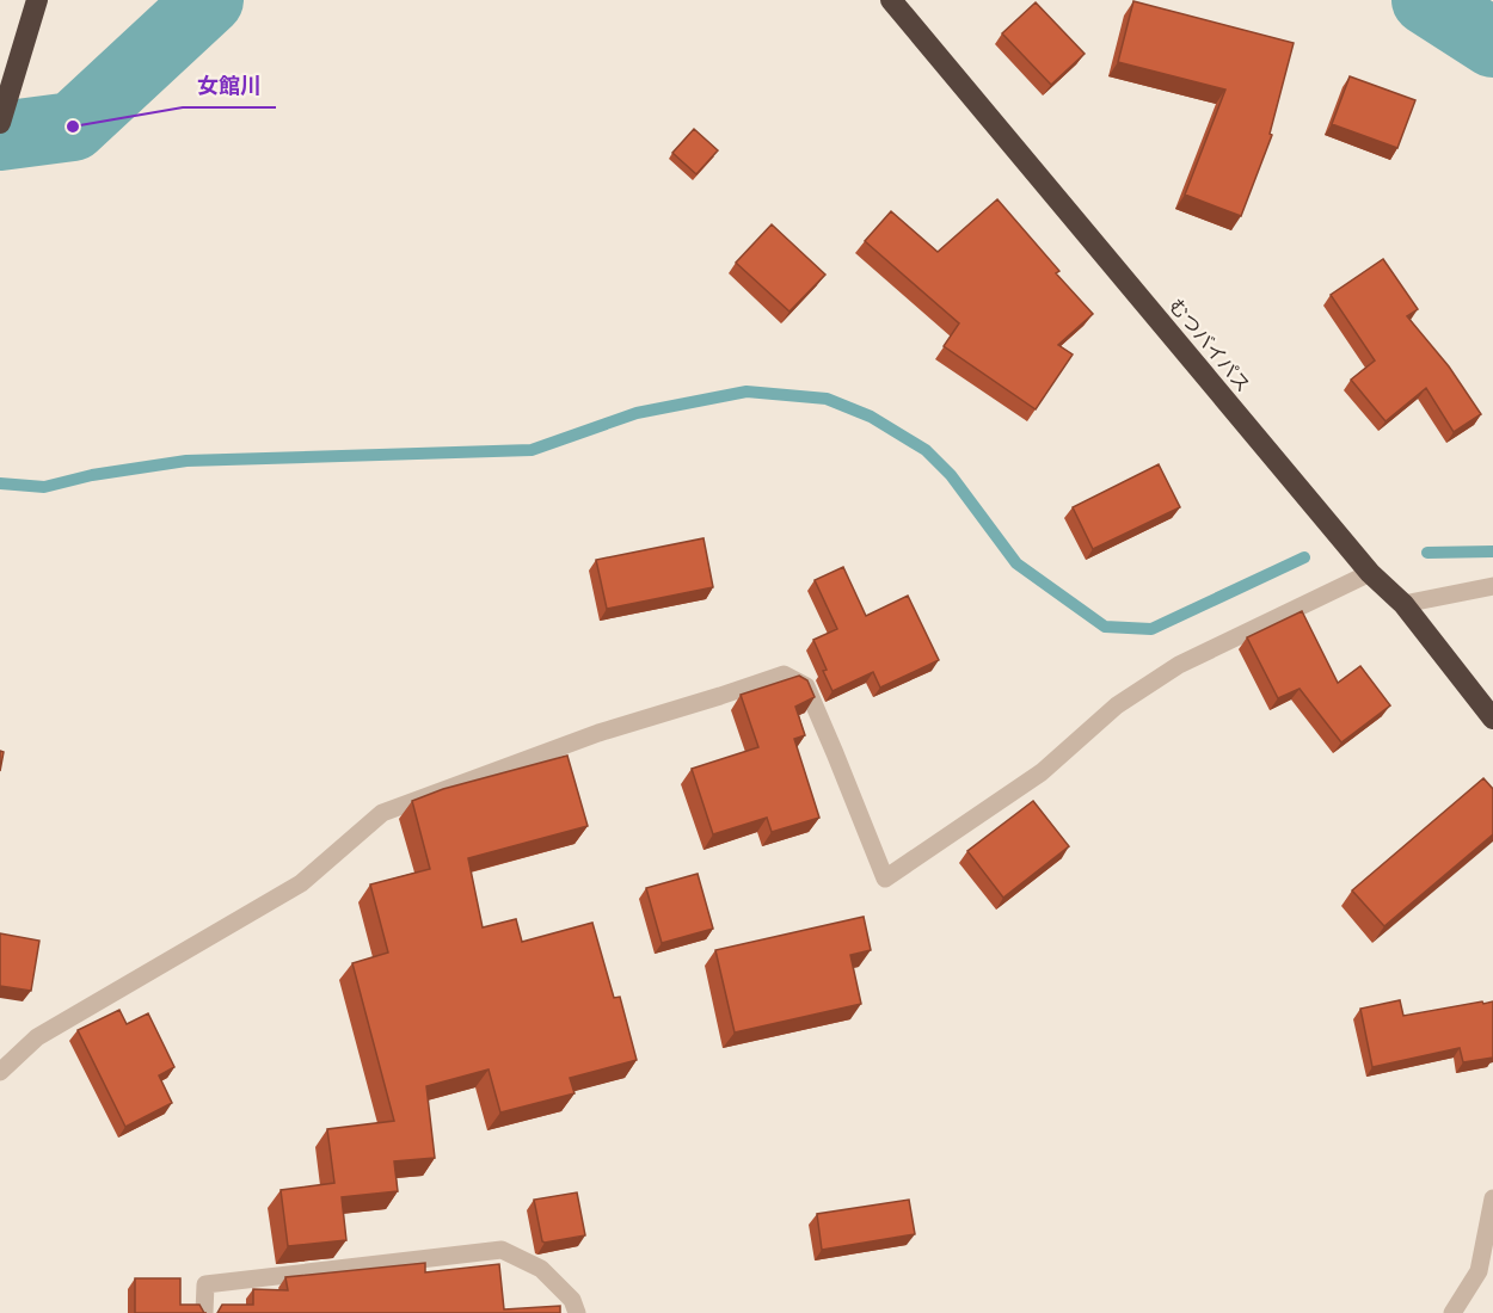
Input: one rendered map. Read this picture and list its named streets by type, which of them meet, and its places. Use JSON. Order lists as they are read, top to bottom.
{
  "streets": {
    "highway": ["むつバイパス"]
  },
  "places": ["女館川"]
}
